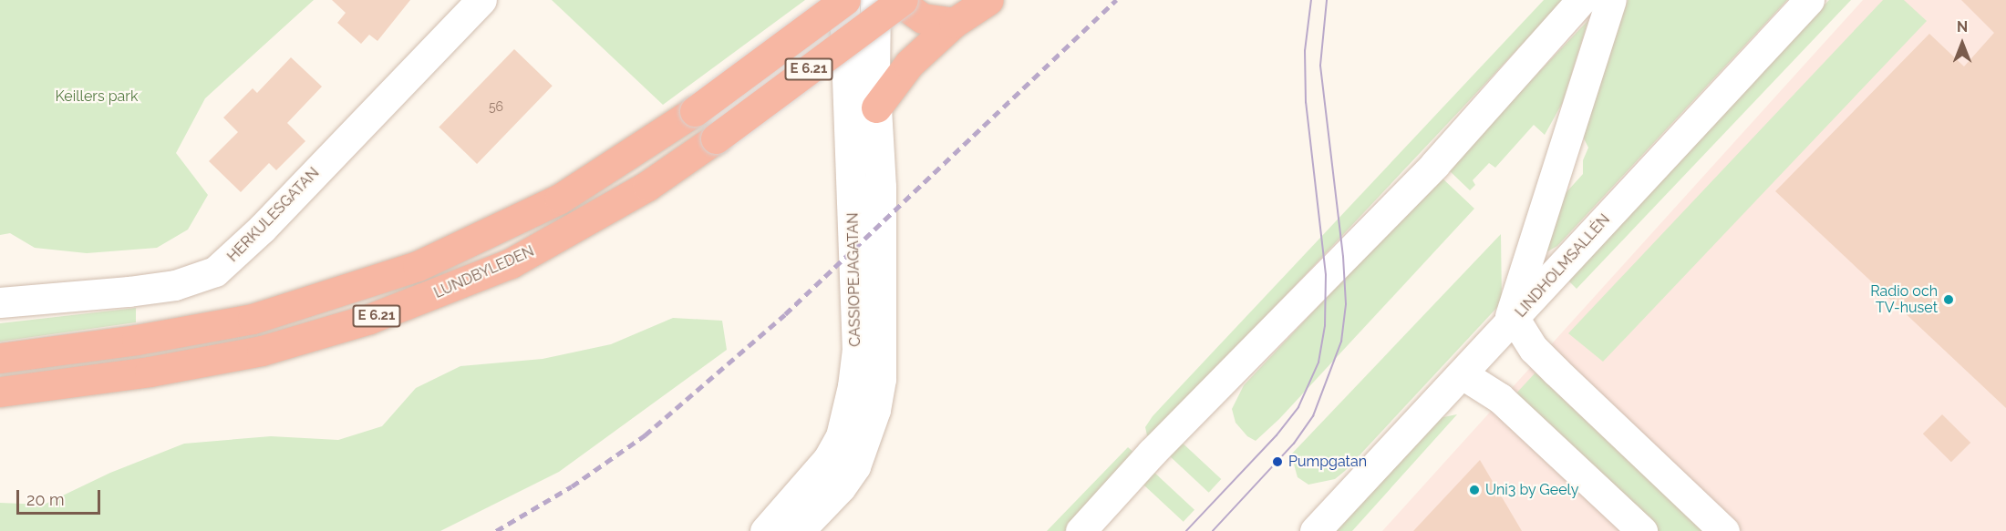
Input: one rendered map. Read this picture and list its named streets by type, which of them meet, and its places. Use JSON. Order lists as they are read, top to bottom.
{
  "streets": {
    "highway": ["E 6.21", "LUNDBYLEDEN"],
    "street": ["HERKULESGATAN", "LINDHOLMSALLÉN", "CASSIOPEJAGATAN"]
  },
  "crossings": [
    ["E 6.21", "CASSIOPEJAGATAN"]
  ],
  "parks": ["Keillers park"],
  "places": ["Radio och TV-huset", "Pumpgatan", "Uni3 by Geely"],
  "house_numbers": ["56"],
  "scale_bar": "20 m",
  "north": "top"
}
